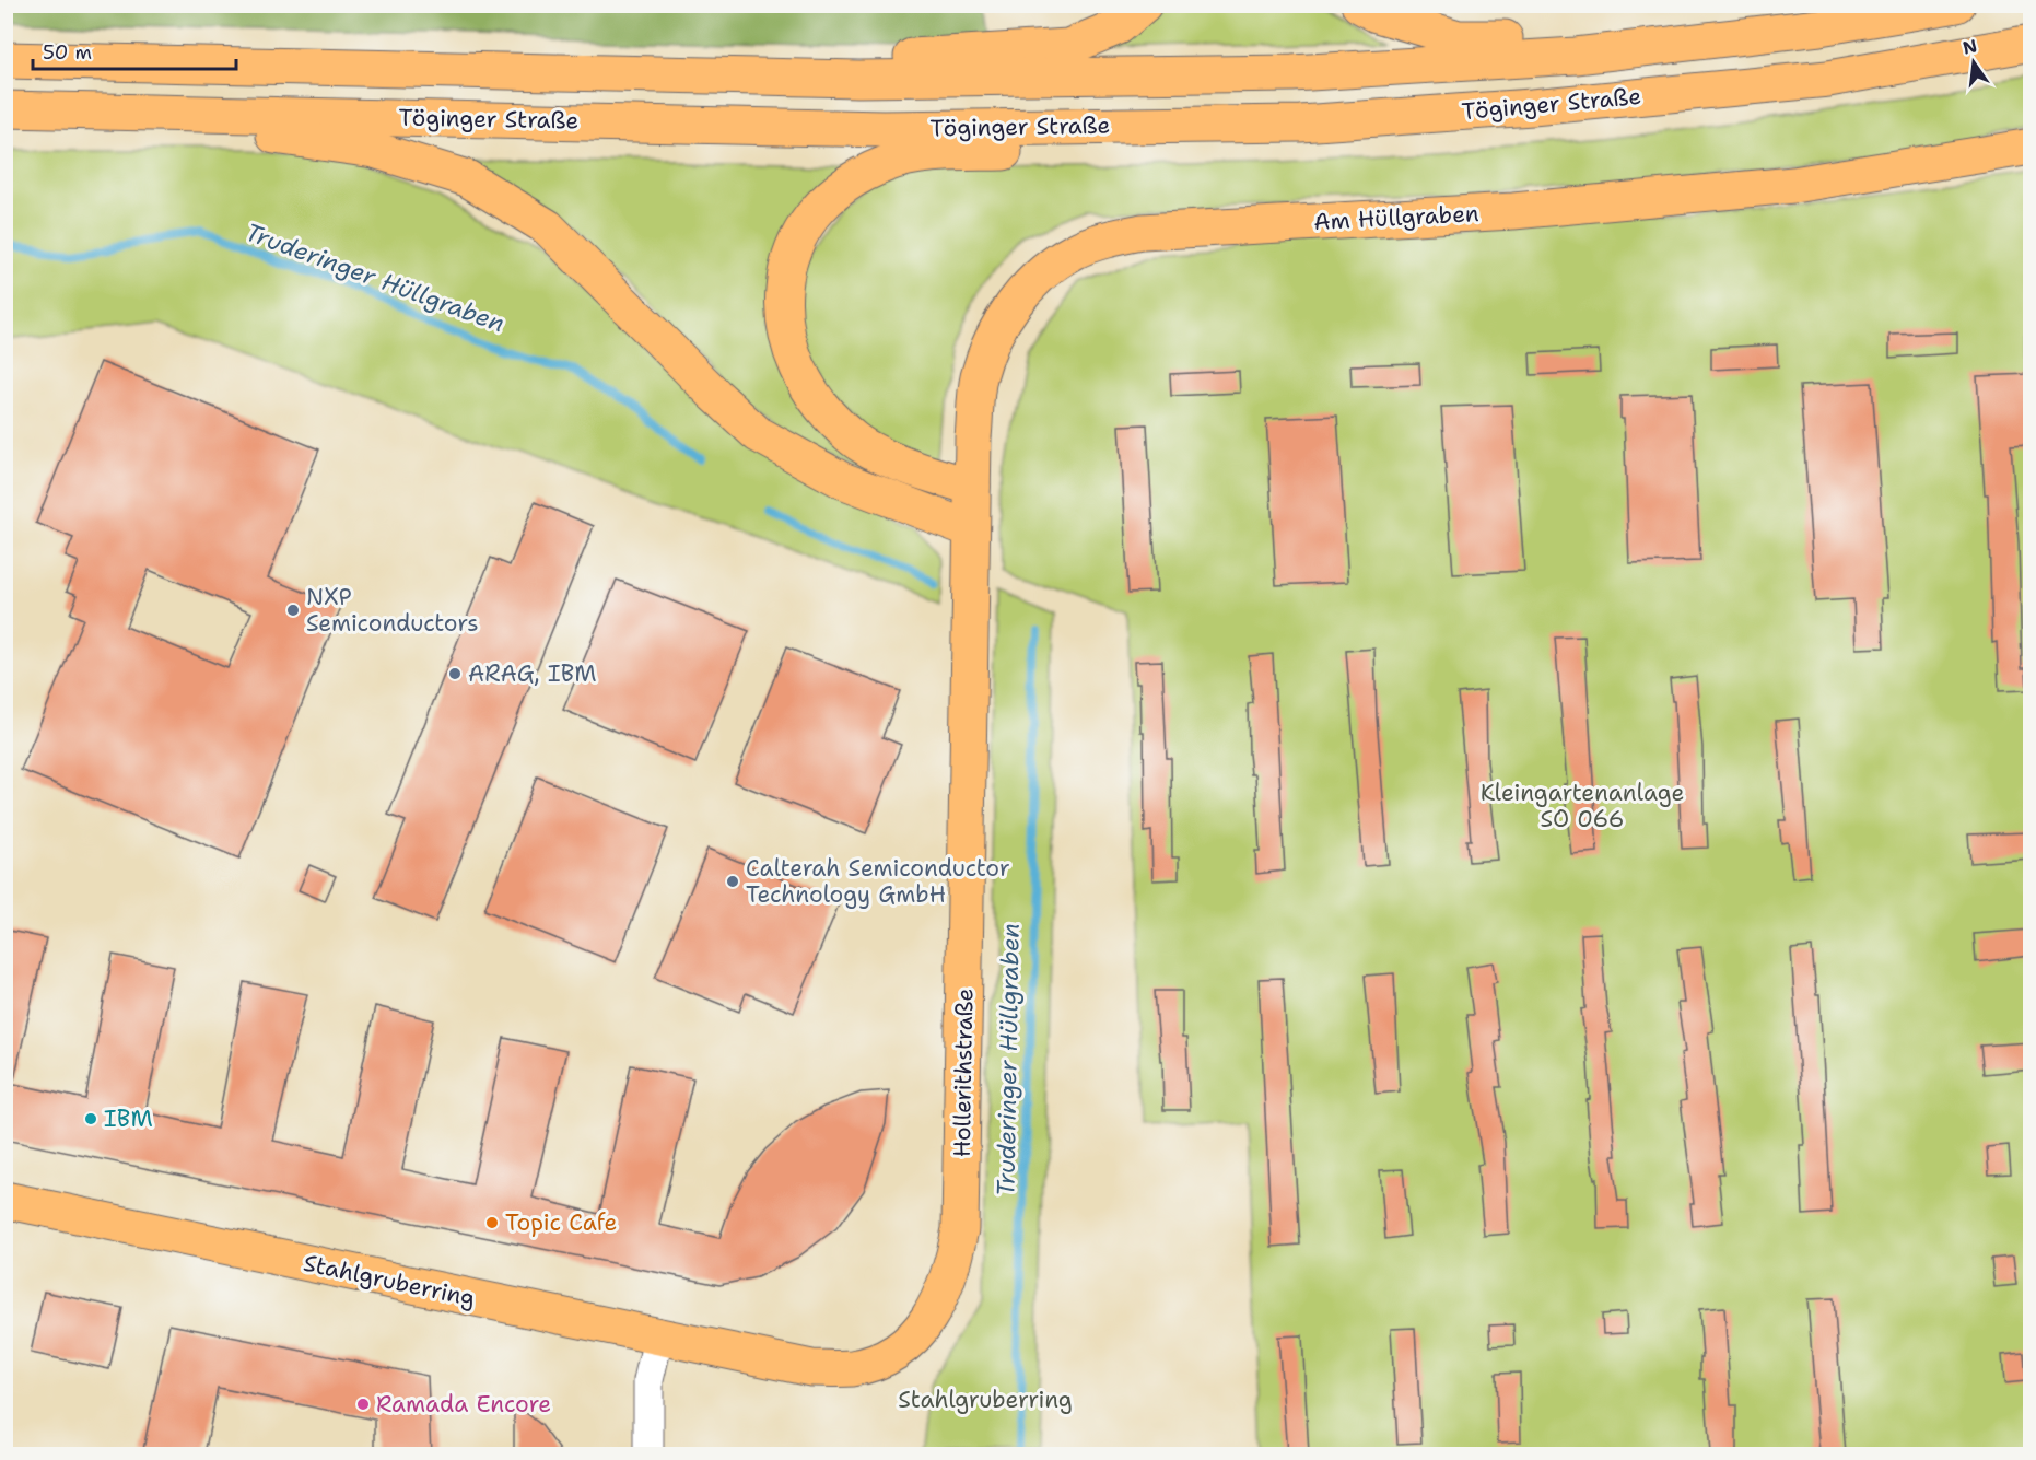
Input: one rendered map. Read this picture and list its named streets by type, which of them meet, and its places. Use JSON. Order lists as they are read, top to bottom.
{
  "streets": {
    "main road": [
      "Töginger Straße",
      "Am Hüllgraben",
      "Hollerithstraße",
      "Stahlgruberring"
    ]
  },
  "crossings": [
    ["Am Hüllgraben", "Hollerithstraße"],
    ["Hollerithstraße", "Stahlgruberring"]
  ],
  "water": ["Truderinger Hüllgraben"],
  "parks": ["Kleingartenanlage SO 066", "Stahlgruberring"],
  "places": [
    "NXP Semiconductors",
    "ARAG, IBM",
    "Calterah Semiconductor Technology GmbH",
    "IBM",
    "Topic Cafe",
    "Ramada Encore"
  ],
  "scale_bar": "50 m",
  "north": "top"
}
